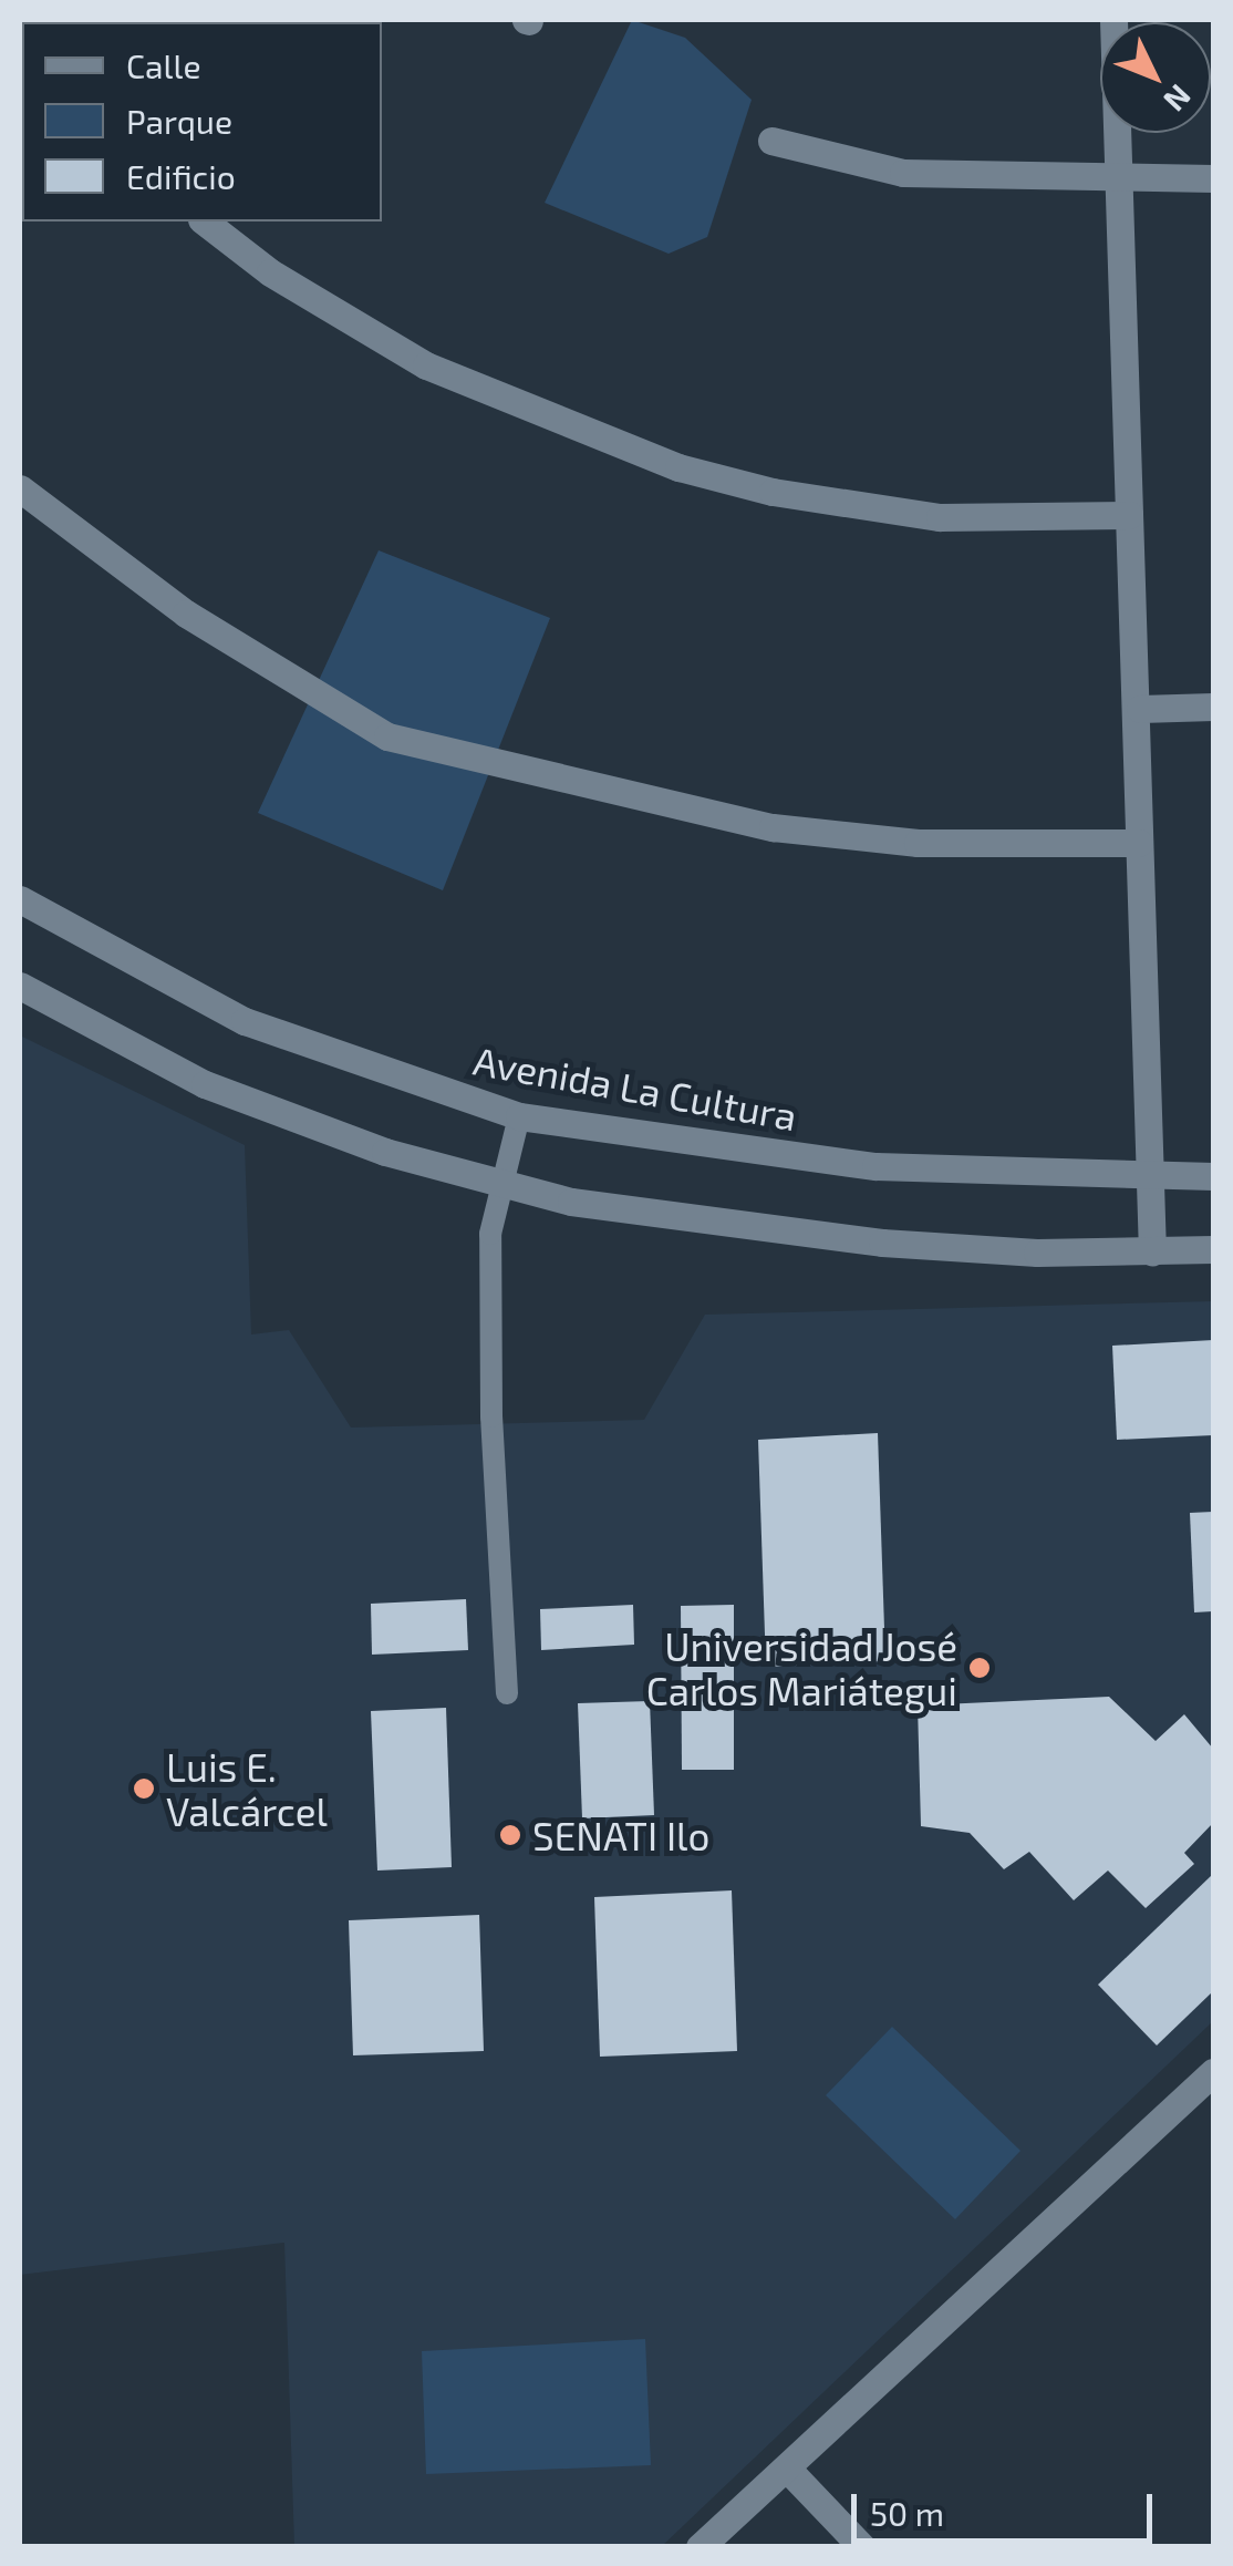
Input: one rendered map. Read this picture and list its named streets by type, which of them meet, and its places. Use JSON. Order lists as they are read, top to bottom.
{
  "streets": {
    "street": ["Avenida La Cultura"]
  },
  "places": ["Universidad José Carlos Mariátegui", "Luis E. Valcárcel", "SENATI Ilo"],
  "legend": ["Calle", "Parque", "Edificio"],
  "scale_bar": "50 m",
  "north": "bottom right"
}
